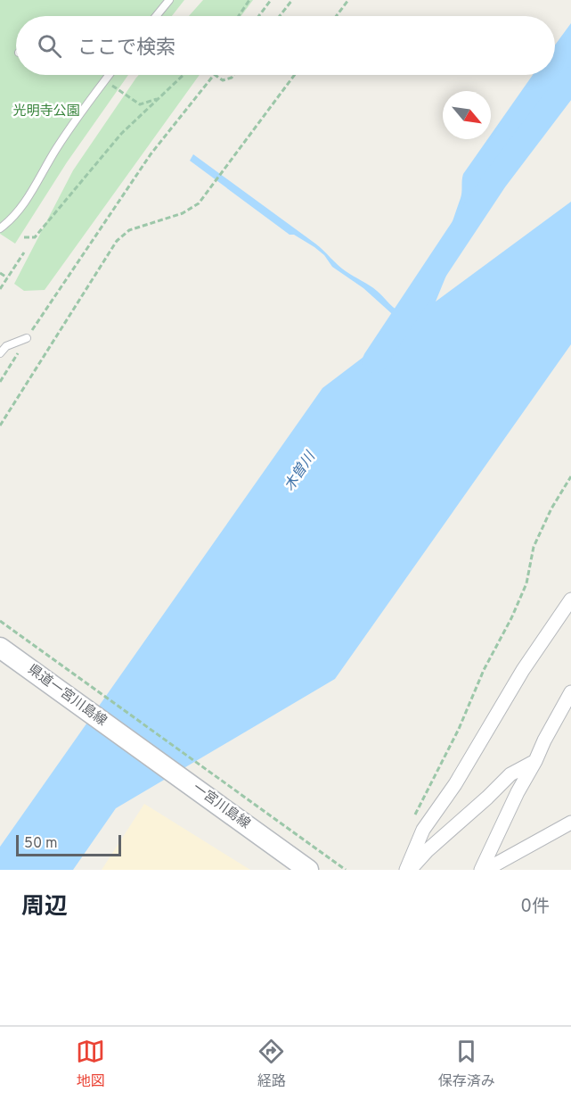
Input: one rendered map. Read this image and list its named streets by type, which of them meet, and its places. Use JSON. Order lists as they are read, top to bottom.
{
  "streets": {
    "main road": ["県道一宮川島線", "一宮川島線"]
  },
  "crossings": [
    ["県道一宮川島線", "一宮川島線"]
  ],
  "water": ["木曽川"],
  "parks": ["光明寺公園"],
  "scale_bar": "50 m",
  "north": "bottom right",
  "page": {
    "search": "ここで検索",
    "scale": "50 m",
    "heading": ["周辺", "0件"],
    "nav": ["地図", "経路", "保存済み"]
  }
}
